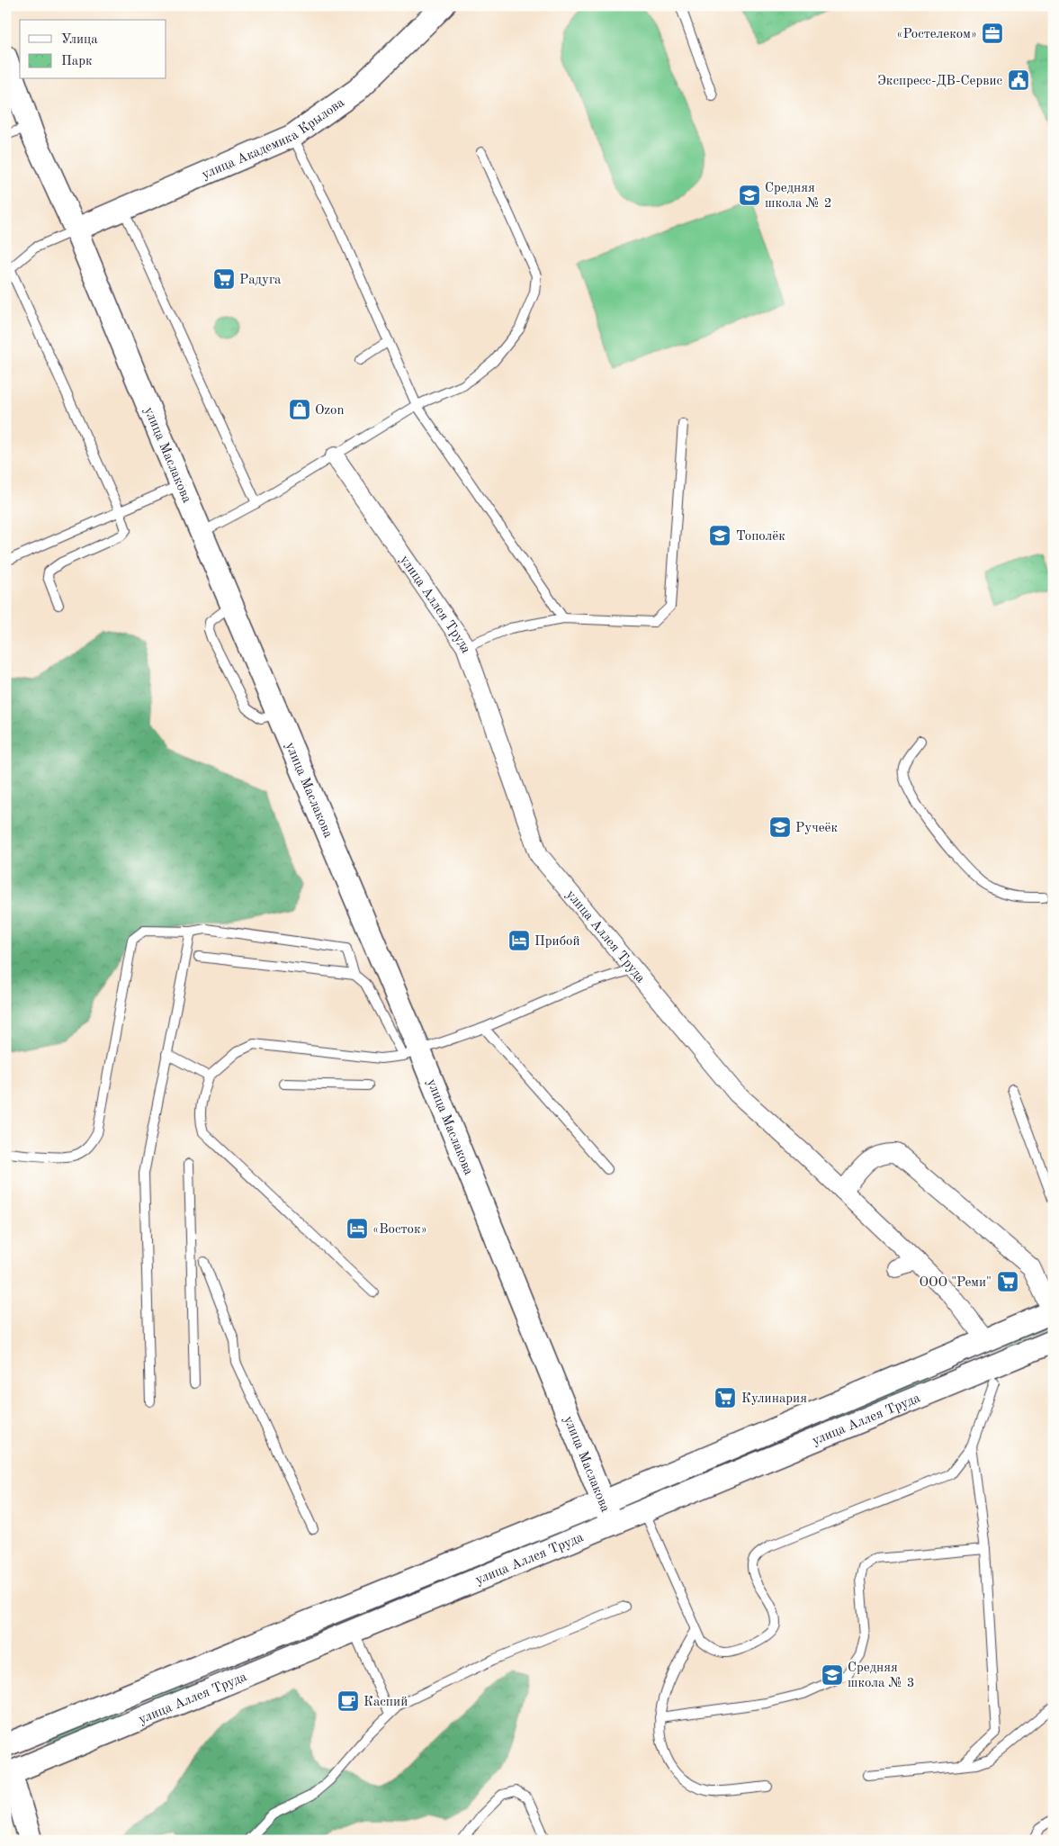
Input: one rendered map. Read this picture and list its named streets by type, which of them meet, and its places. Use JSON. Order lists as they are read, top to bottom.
{
  "streets": {
    "street": ["улица Академика Крылова", "улица Маслакова", "улица Аллея Труда"]
  },
  "crossings": [
    ["улица Академика Крылова", "улица Маслакова"],
    ["улица Маслакова", "улица Аллея Труда"]
  ],
  "places": {
    "office": ["«Ростелеком»"],
    "public building": ["Экспресс-ДВ-Сервис"],
    "school or university": [
      "Средняя школа № 2",
      "Тополёк",
      "Ручеёк",
      "Средняя школа № 3"
    ],
    "supermarket": ["Радуга", "ООО \"Реми\"", "Кулинария"],
    "shop": ["Ozon"],
    "hotel": ["Прибой", "«Восток»"],
    "cafe": ["Каспий"]
  },
  "legend": ["Улица", "Парк"]
}
